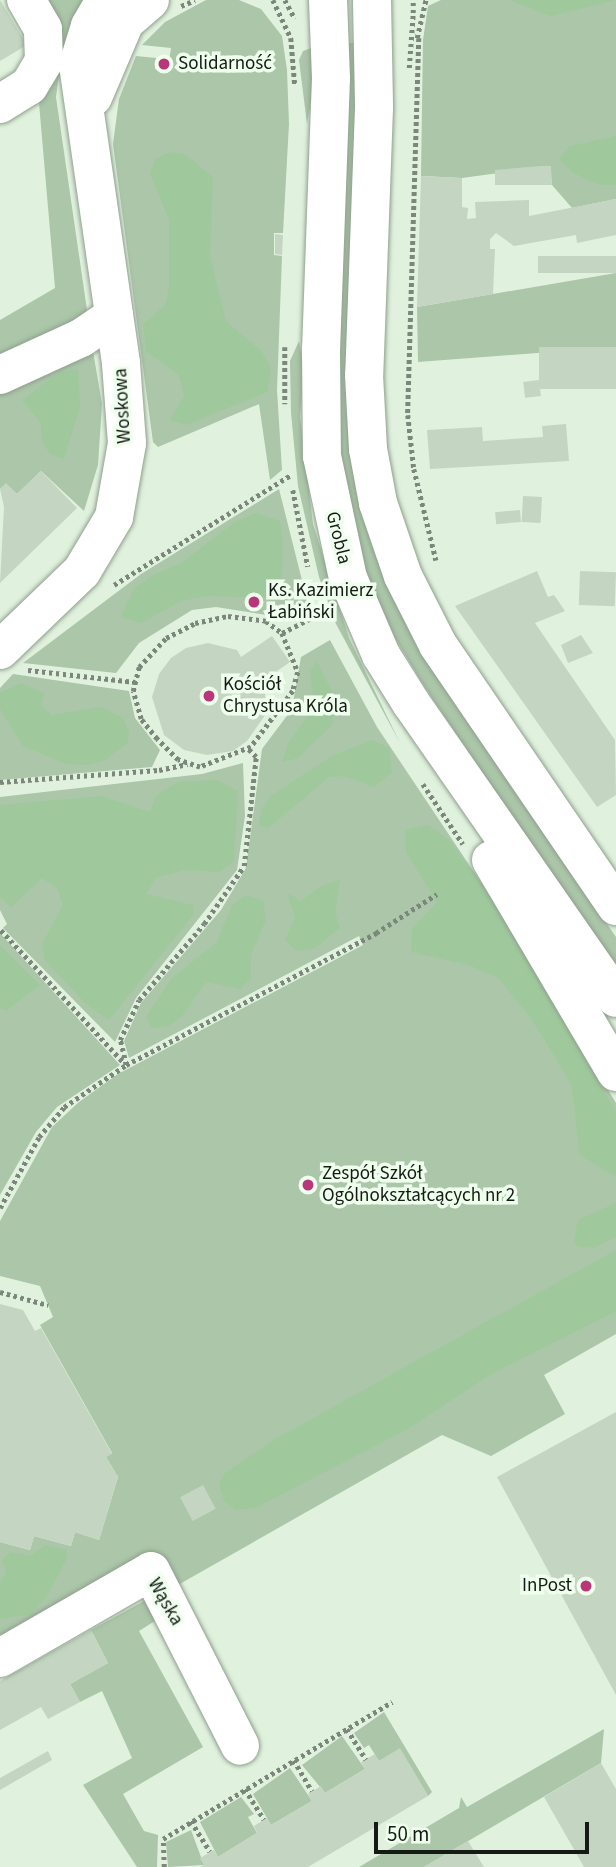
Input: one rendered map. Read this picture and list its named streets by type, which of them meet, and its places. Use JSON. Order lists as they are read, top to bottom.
{
  "streets": {
    "main road": ["Woskowa", "Grobla", "Wąska"]
  },
  "places": [
    "Solidarność",
    "Ks. Kazimierz Łabiński",
    "Kościół Chrystusa Króla",
    "Zespół Szkół Ogólnokształcących nr 2",
    "InPost"
  ],
  "scale_bar": "50 m"
}
